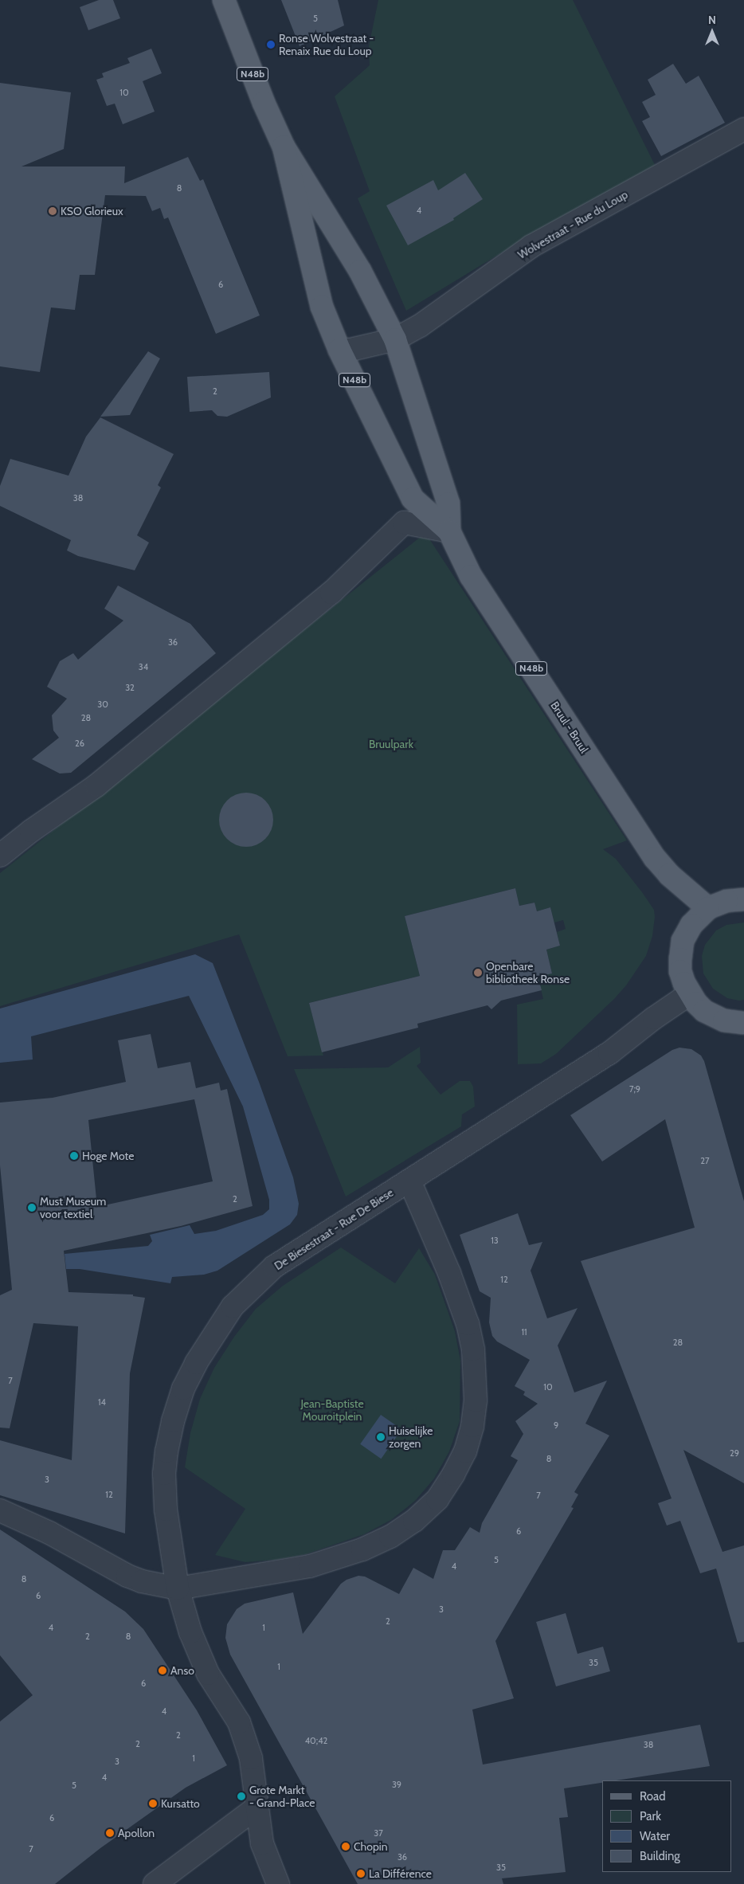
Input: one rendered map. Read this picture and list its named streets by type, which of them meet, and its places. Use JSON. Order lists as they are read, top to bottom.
{
  "streets": {
    "main road": ["N48b", "Bruul - Bruul"],
    "street": ["Wolvestraat - Rue du Loup", "De Biesestraat - Rue De Biese"]
  },
  "crossings": [
    ["N48b", "Wolvestraat - Rue du Loup"],
    ["N48b", "Bruul - Bruul"]
  ],
  "parks": ["Bruulpark", "Jean-Baptiste Mouroitplein"],
  "places": [
    "Ronse Wolvestraat - Renaix Rue du Loup",
    "KSO Glorieux",
    "Openbare bibliotheek Ronse",
    "Hoge Mote",
    "Must Museum voor textiel",
    "Huiselijke zorgen",
    "Anso",
    "Grote Markt - Grand-Place",
    "Kursatto",
    "Apollon",
    "Chopin",
    "La Différence"
  ],
  "house_numbers": [
    "5",
    "10",
    "8",
    "4",
    "6",
    "2",
    "38",
    "36",
    "34",
    "32",
    "30",
    "28",
    "26",
    "7;9",
    "27",
    "2",
    "13",
    "12",
    "11",
    "28",
    "7",
    "10",
    "14",
    "9",
    "29",
    "8",
    "3",
    "12",
    "7",
    "6",
    "5",
    "4",
    "8",
    "6",
    "3",
    "2",
    "4",
    "1",
    "2",
    "8",
    "35",
    "1",
    "6",
    "4",
    "2",
    "40;42",
    "2",
    "38",
    "1",
    "3",
    "4",
    "39",
    "5",
    "6",
    "37",
    "7",
    "36",
    "35"
  ],
  "legend": [
    "Road",
    "Park",
    "Water",
    "Building"
  ],
  "north": "top"
}
